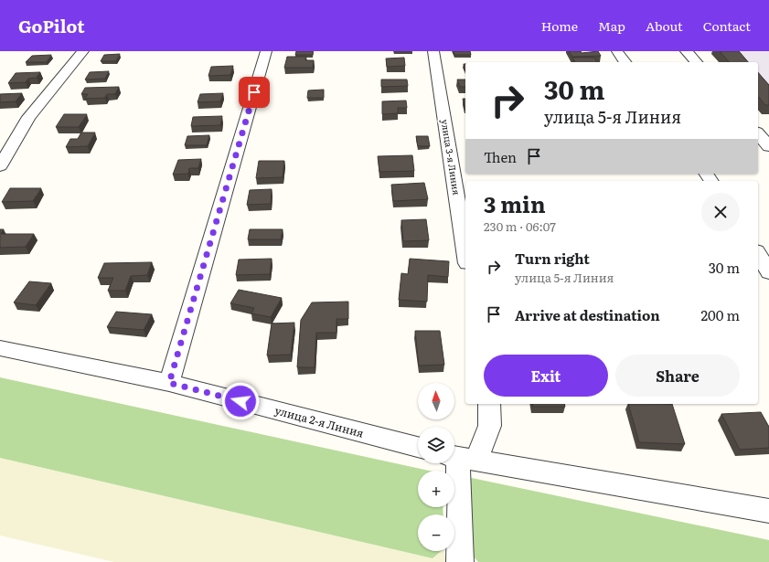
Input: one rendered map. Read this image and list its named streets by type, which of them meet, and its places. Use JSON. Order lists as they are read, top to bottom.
{
  "streets": {
    "street": ["улица 3-я Линия", "улица 2-я Линия"]
  },
  "north": "top",
  "page": {
    "header": "GoPilot",
    "nav": [
      "Home",
      "Map",
      "About",
      "Contact"
    ],
    "turn": ["30 m", "улица 5-я Линия"],
    "then": "Then",
    "heading": ["3 min", "230 m · 06:07"],
    "list": [
      {
        "name": "Turn right",
        "note": "улица 5-я Линия",
        "value": "30 m"
      },
      {
        "name": "Arrive at destination",
        "value": "200 m"
      }
    ],
    "buttons": ["Exit", "Share"],
    "map_buttons": ["+", "−"]
  }
}
